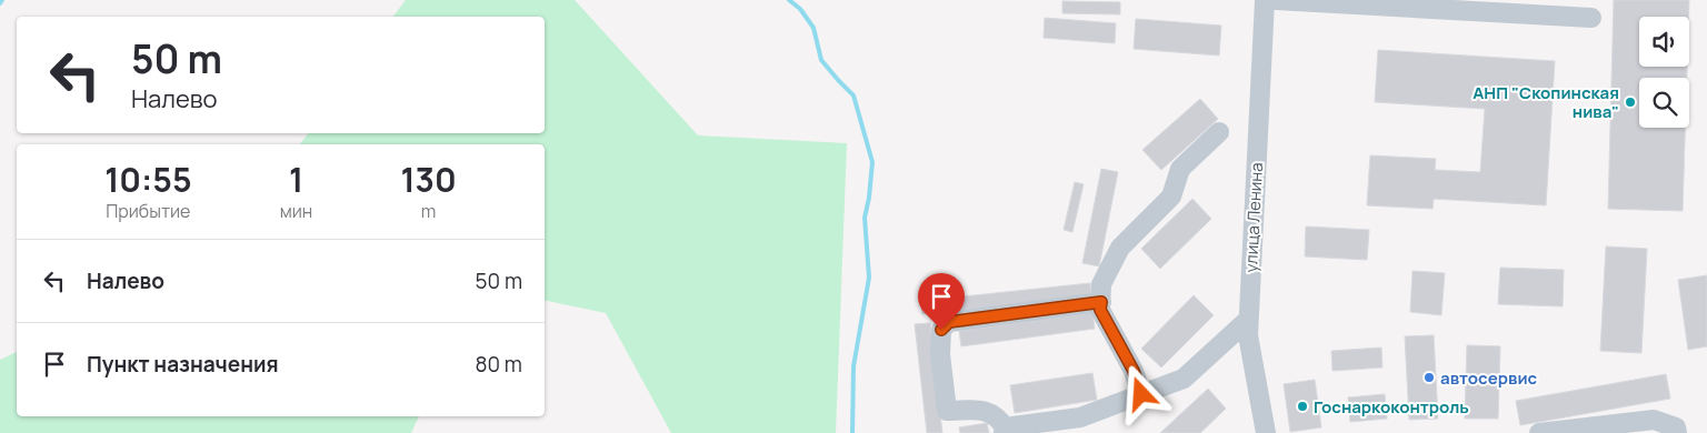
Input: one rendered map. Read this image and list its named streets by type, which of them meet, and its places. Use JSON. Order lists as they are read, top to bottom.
{
  "streets": {
    "street": ["улица Ленина"]
  },
  "places": ["АНП \"Скопинская нива\"", "автосервис", "Госнаркоконтроль"],
  "page": {
    "turn": ["50 m", "Налево"],
    "eta": [
      "10:55",
      "Прибытие",
      "1",
      "мин",
      "130",
      "m"
    ],
    "list": [
      {
        "name": "Налево",
        "value": "50 m"
      },
      {
        "name": "Пункт назначения",
        "value": "80 m"
      }
    ]
  }
}
